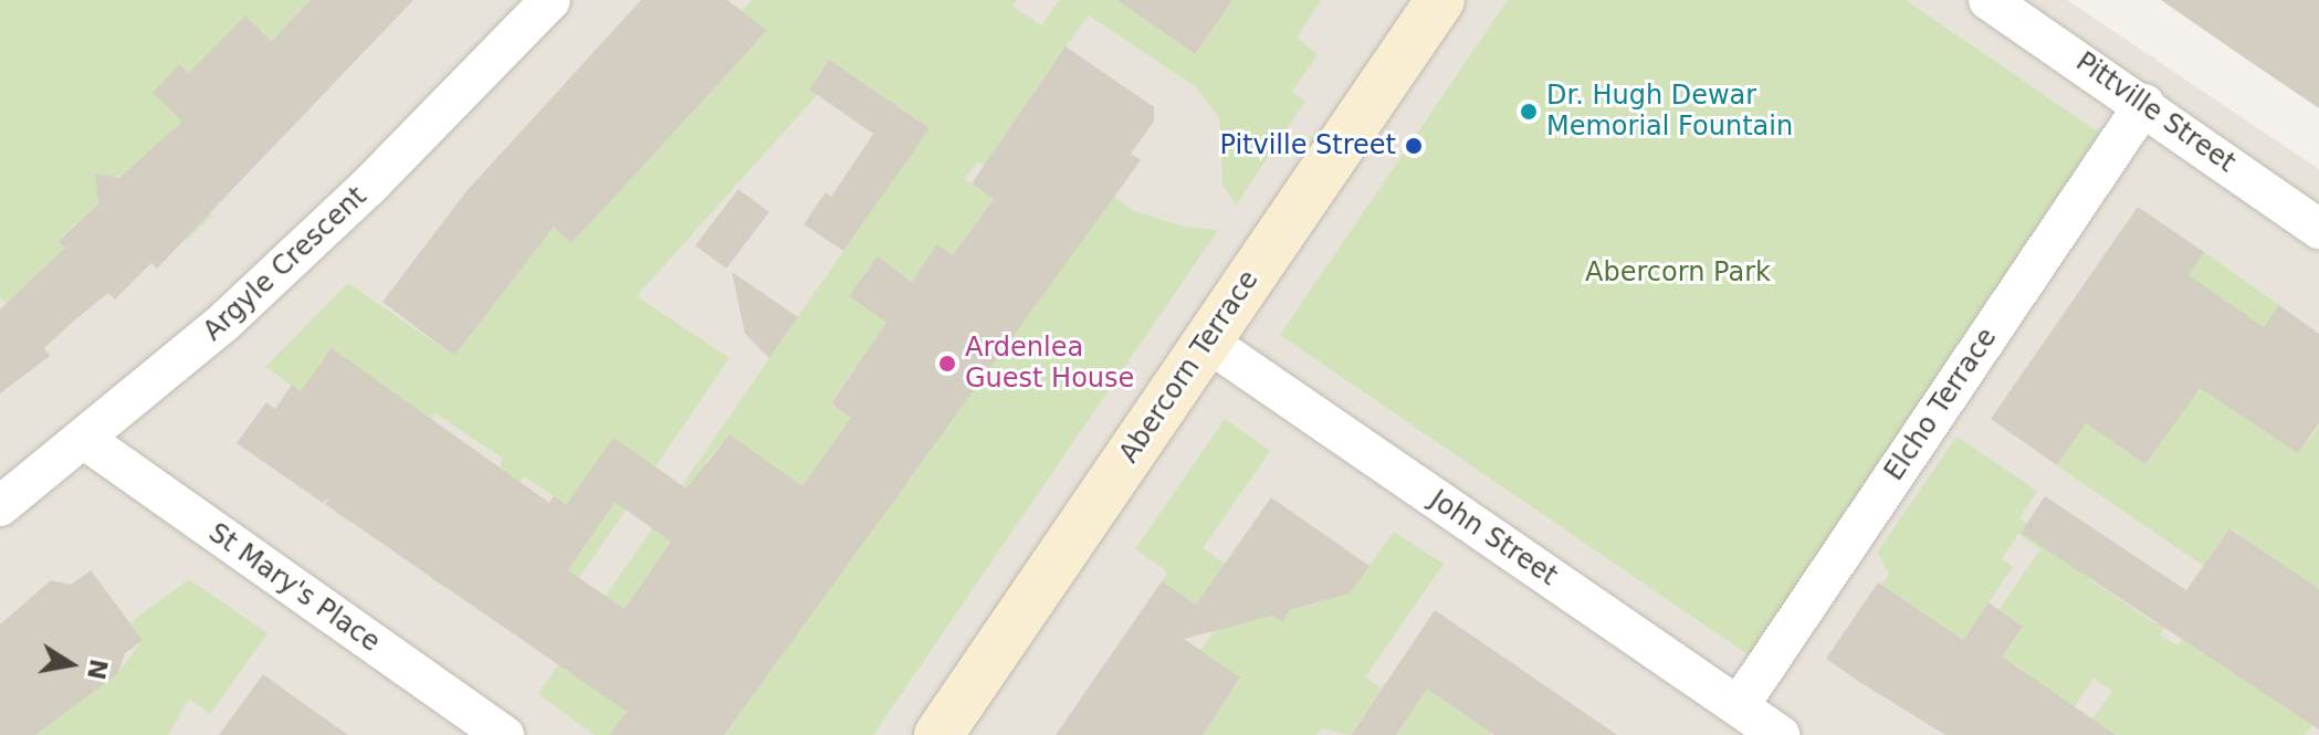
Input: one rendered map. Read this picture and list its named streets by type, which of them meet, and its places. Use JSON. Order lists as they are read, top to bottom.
{
  "streets": {
    "main road": ["Abercorn Terrace"],
    "street": [
      "Pittville Street",
      "Argyle Crescent",
      "Elcho Terrace",
      "John Street",
      "St Mary's Place"
    ]
  },
  "crossings": [
    ["Pittville Street", "Elcho Terrace"],
    ["Argyle Crescent", "St Mary's Place"],
    ["Abercorn Terrace", "John Street"],
    ["Elcho Terrace", "John Street"]
  ],
  "parks": ["Abercorn Park"],
  "places": ["Dr. Hugh Dewar Memorial Fountain", "Pitville Street", "Ardenlea Guest House"],
  "north": "right"
}
